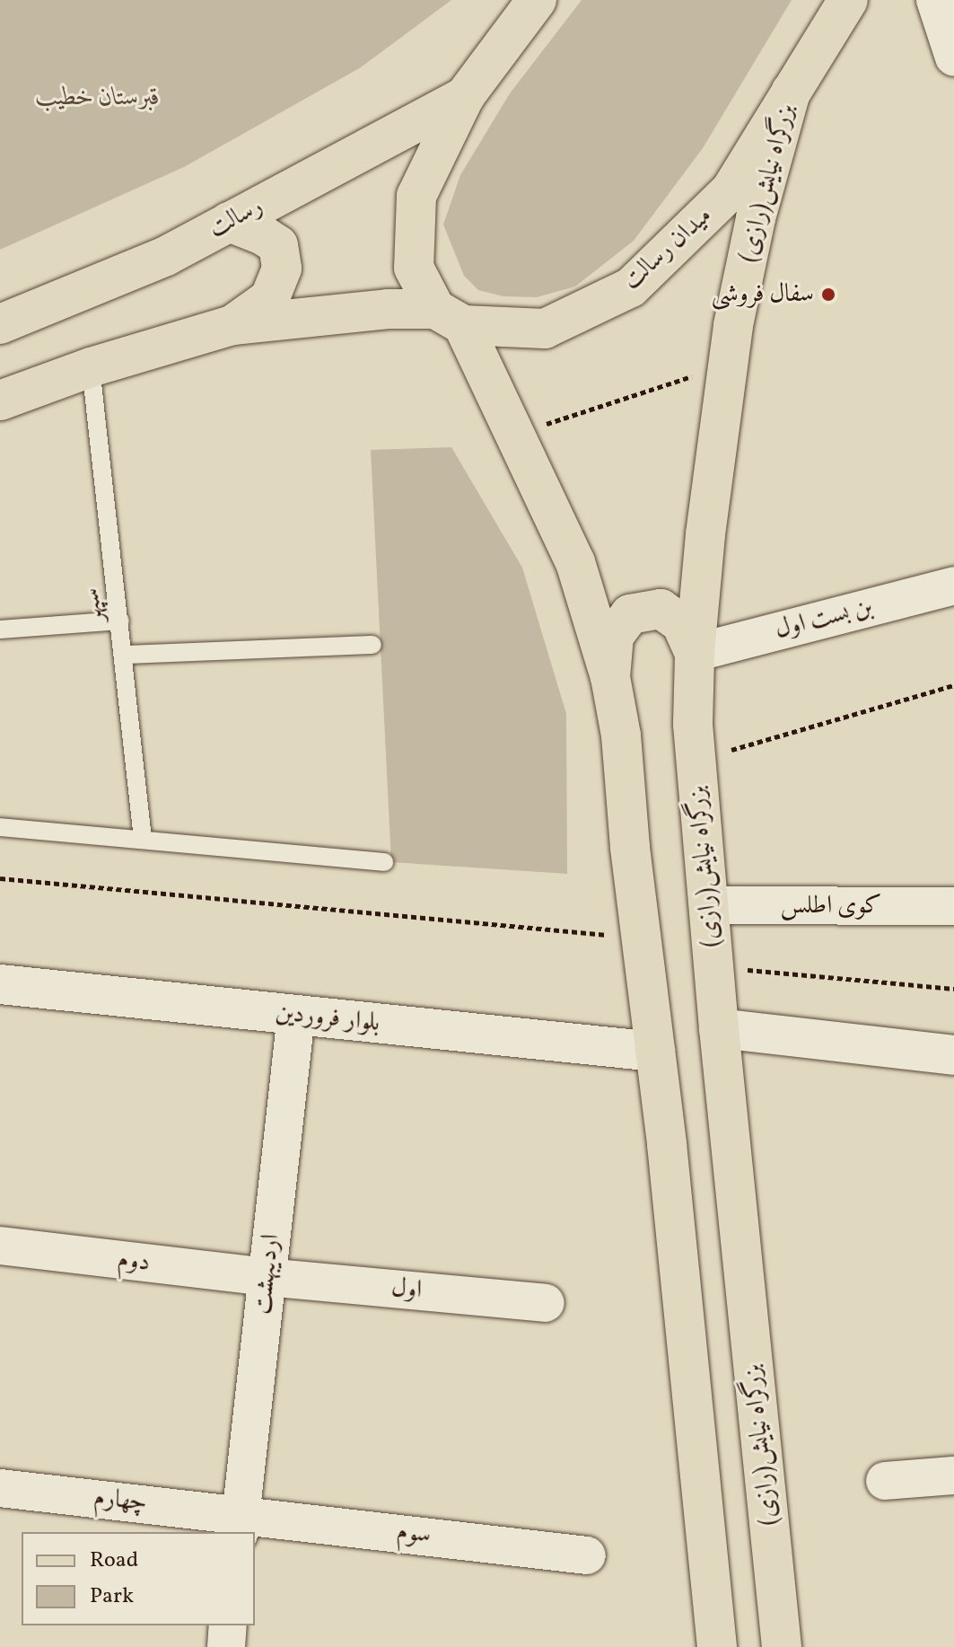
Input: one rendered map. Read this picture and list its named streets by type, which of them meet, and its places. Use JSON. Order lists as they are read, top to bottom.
{
  "streets": {
    "main road": ["بزرگراه نیایش(رازی)", "رسالت", "میدان رسالت"],
    "street": [
      "بن بست اول",
      "کوی اطلس",
      "بلوار فروردین",
      "دوم",
      "اردیبهشت",
      "اول",
      "چهارم",
      "سوم"
    ],
    "lane": ["سپهر"]
  },
  "crossings": [
    ["بزرگراه نیایش(رازی)", "میدان رسالت"],
    ["بزرگراه نیایش(رازی)", "بن بست اول"],
    ["بزرگراه نیایش(رازی)", "کوی اطلس"],
    ["بلوار فروردین", "اردیبهشت"],
    ["دوم", "اردیبهشت"],
    ["دوم", "اول"],
    ["اردیبهشت", "اول"],
    ["اردیبهشت", "چهارم"],
    ["اردیبهشت", "سوم"],
    ["چهارم", "سوم"]
  ],
  "parks": ["قبرستان خطیب"],
  "places": ["سفال فروشی"],
  "legend": ["Road", "Park"]
}
